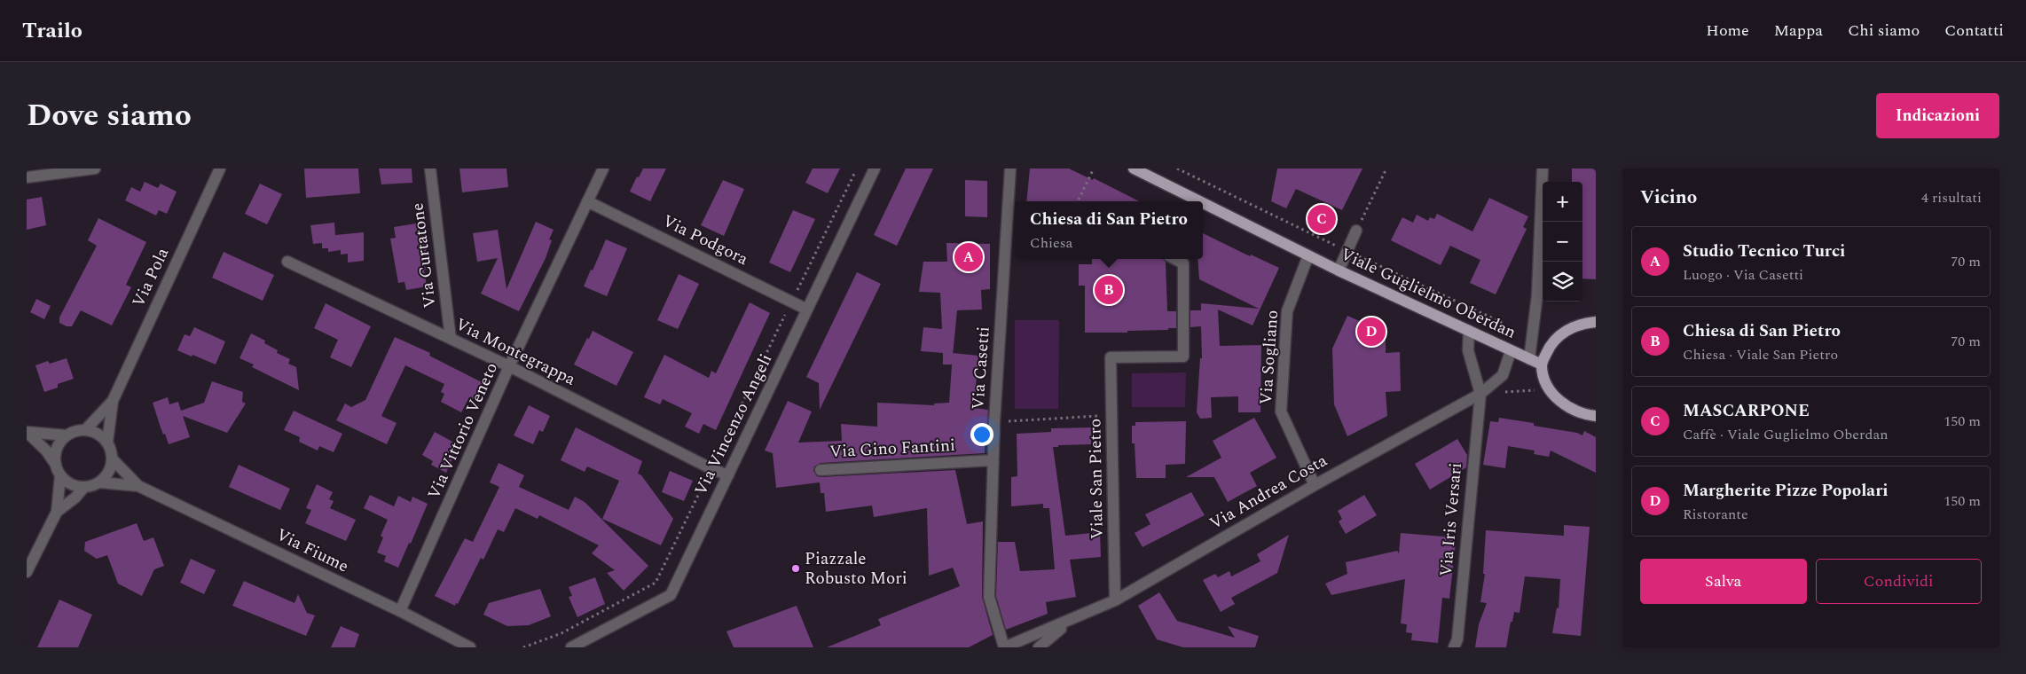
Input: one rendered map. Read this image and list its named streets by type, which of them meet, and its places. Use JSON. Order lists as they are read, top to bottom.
{
  "streets": {
    "main road": ["Viale Guglielmo Oberdan"],
    "street": [
      "Via Podgora",
      "Via Curtatone",
      "Via Pola",
      "Via Montegrappa",
      "Via Sogliano",
      "Via Casetti",
      "Via Vincenzo Angeli",
      "Via Vittorio Veneto",
      "Via Gino Fantini",
      "Viale San Pietro",
      "Via Andrea Costa",
      "Via Iris Versari",
      "Via Fiume"
    ]
  },
  "crossings": [
    ["Via Podgora", "Via Vincenzo Angeli"],
    ["Via Podgora", "Via Vittorio Veneto"],
    ["Via Curtatone", "Via Montegrappa"],
    ["Viale Guglielmo Oberdan", "Via Sogliano"],
    ["Viale Guglielmo Oberdan", "Via Andrea Costa"],
    ["Via Montegrappa", "Via Vincenzo Angeli"],
    ["Via Montegrappa", "Via Vittorio Veneto"],
    ["Via Sogliano", "Via Andrea Costa"],
    ["Via Casetti", "Via Gino Fantini"],
    ["Via Casetti", "Via Andrea Costa"],
    ["Via Vittorio Veneto", "Via Fiume"],
    ["Viale San Pietro", "Via Andrea Costa"],
    ["Via Andrea Costa", "Via Iris Versari"]
  ],
  "places": ["Piazzale Robusto Mori"],
  "page": {
    "header": "Trailo",
    "nav": [
      "Home",
      "Mappa",
      "Chi siamo",
      "Contatti"
    ],
    "title": "Dove siamo",
    "buttons": [
      "Indicazioni",
      ["Salva", "Condividi"]
    ],
    "heading": ["Vicino", "4 risultati"],
    "map_buttons": ["+", "−"],
    "popup": ["Chiesa di San Pietro", "Chiesa"],
    "pins": [
      "C",
      "A",
      "B",
      "D"
    ],
    "list": [
      {
        "mark": "A",
        "name": "Studio Tecnico Turci",
        "note": "Luogo · Via Casetti",
        "value": "70 m"
      },
      {
        "mark": "B",
        "name": "Chiesa di San Pietro",
        "note": "Chiesa · Viale San Pietro",
        "value": "70 m"
      },
      {
        "mark": "C",
        "name": "MASCARPONE",
        "note": "Caffè · Viale Guglielmo Oberdan",
        "value": "150 m"
      },
      {
        "mark": "D",
        "name": "Margherite Pizze Popolari",
        "note": "Ristorante",
        "value": "150 m"
      }
    ]
  }
}
